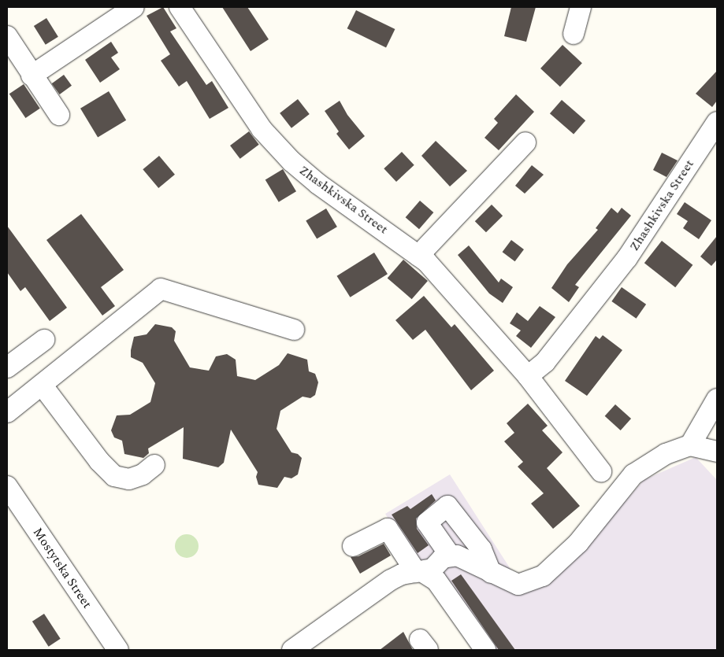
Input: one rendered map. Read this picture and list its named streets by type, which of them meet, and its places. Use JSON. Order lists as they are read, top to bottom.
{
  "streets": {
    "street": ["Zhashkivska Street", "Mostytska Street"]
  }
}
